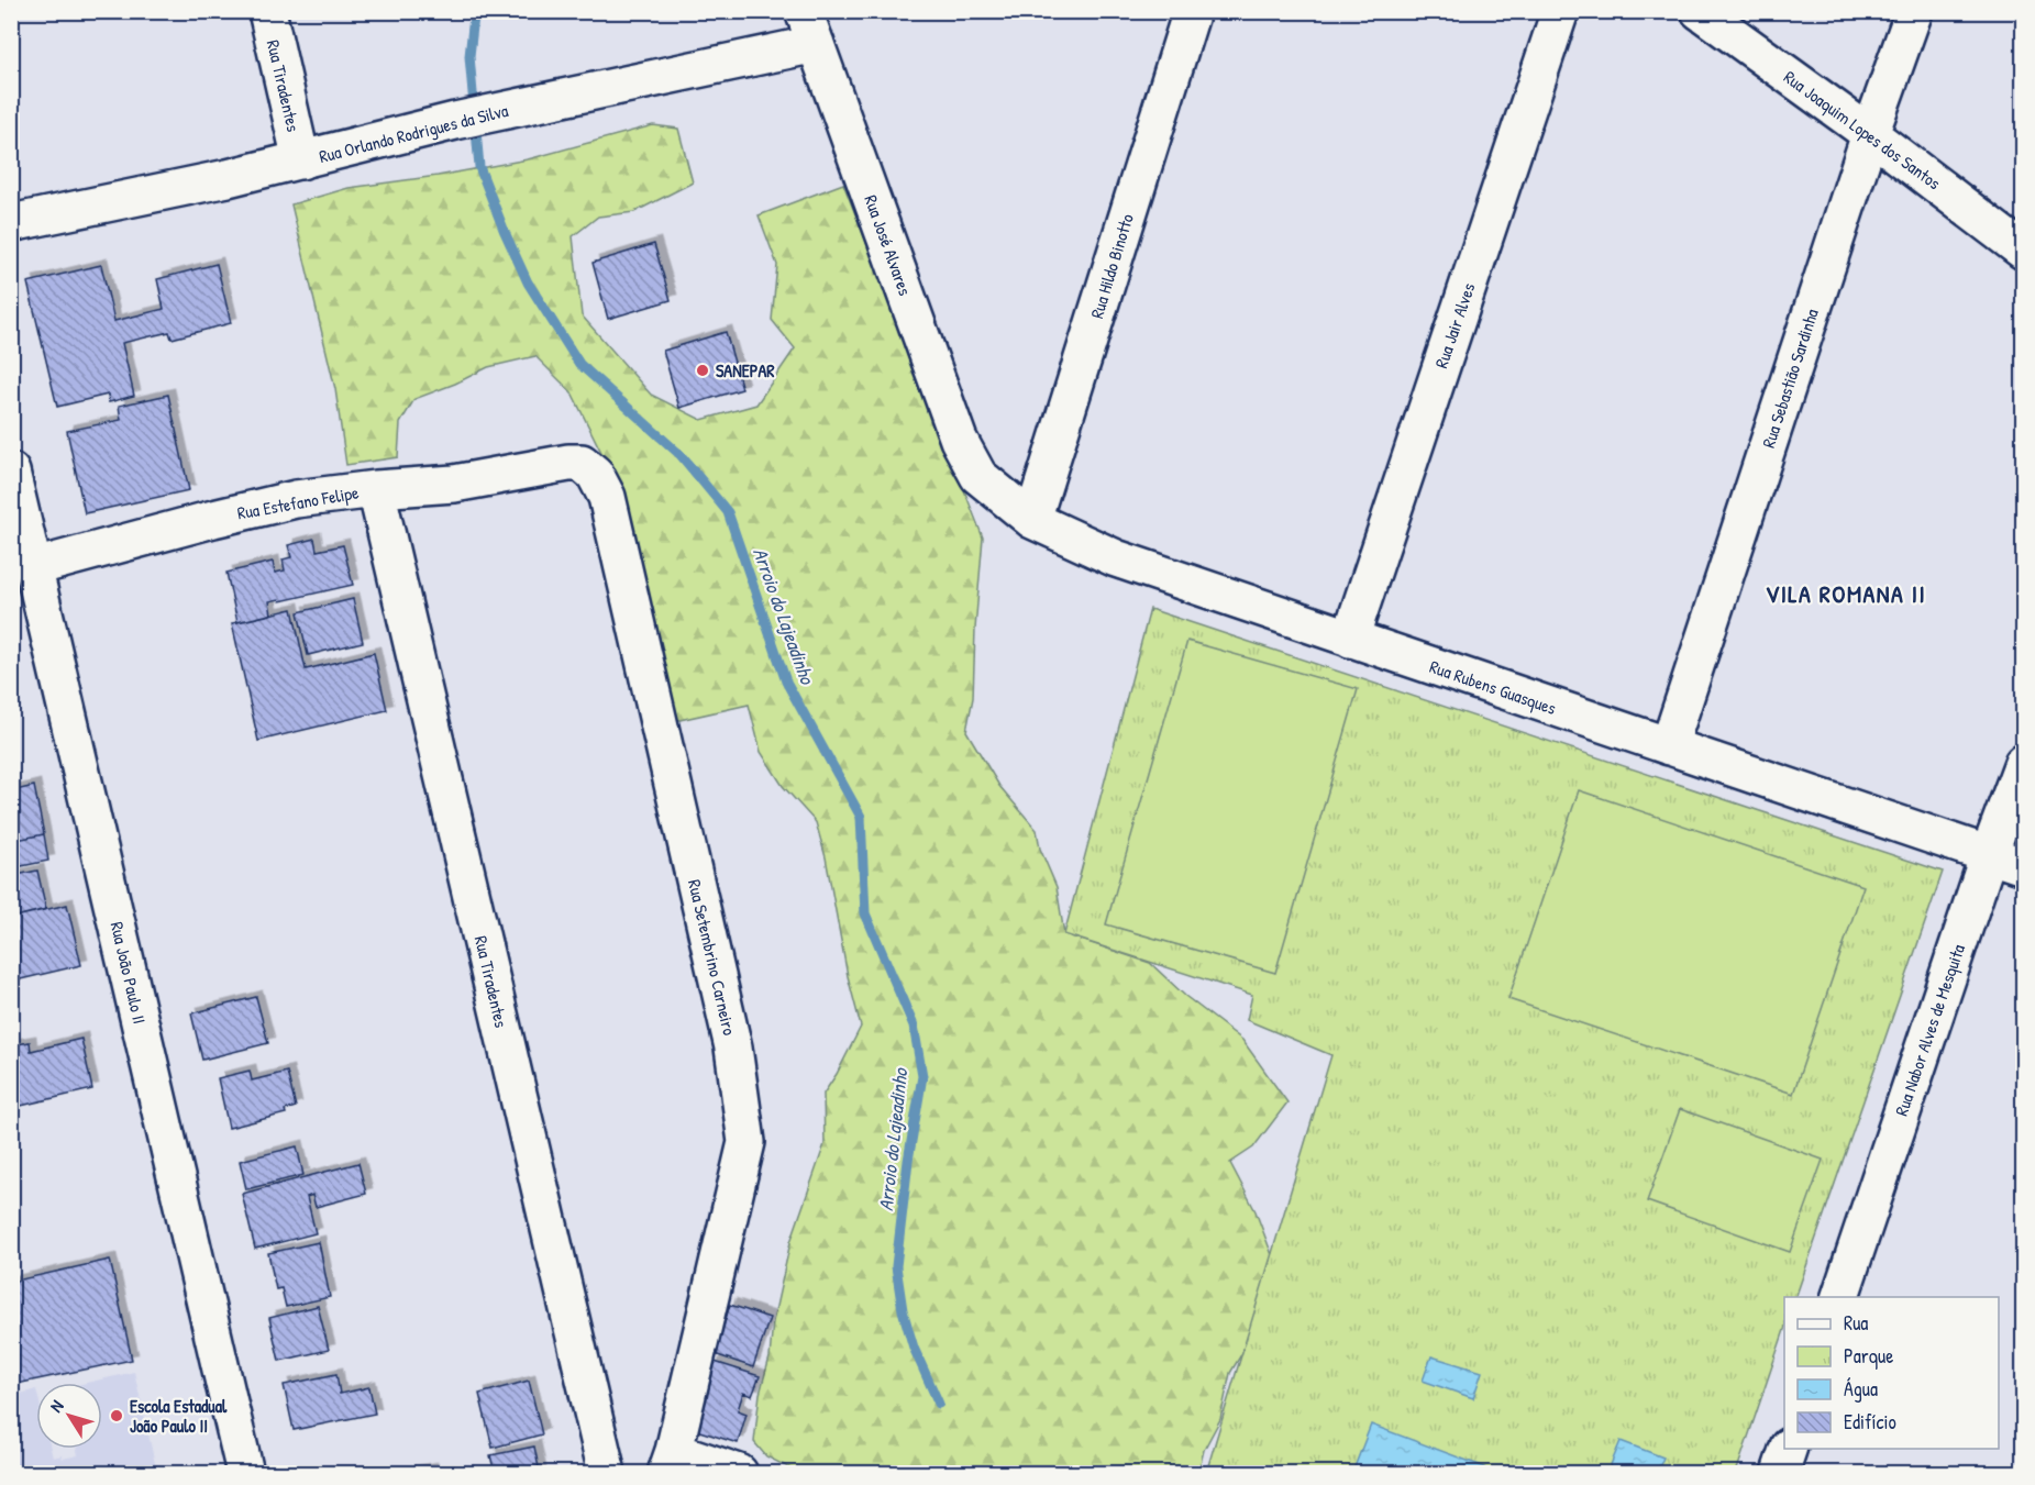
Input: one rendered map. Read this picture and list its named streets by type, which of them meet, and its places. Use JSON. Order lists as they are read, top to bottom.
{
  "streets": {
    "street": [
      "Rua Tiradentes",
      "Rua Joaquim Lopes dos Santos",
      "Rua Orlando Rodrigues da Silva",
      "Rua José Alvares",
      "Rua Hildo Binotto",
      "Rua Jair Alves",
      "Rua Sebastião Sardinha",
      "Rua Estefano Felipe",
      "Rua Rubens Guasques",
      "Rua Setembrino Carneiro",
      "Rua João Paulo II",
      "Rua Nabor Alves de Mesquita"
    ]
  },
  "crossings": [
    ["Rua Tiradentes", "Rua Orlando Rodrigues da Silva"],
    ["Rua Tiradentes", "Rua Estefano Felipe"],
    ["Rua Joaquim Lopes dos Santos", "Rua Sebastião Sardinha"],
    ["Rua Orlando Rodrigues da Silva", "Rua José Alvares"],
    ["Rua José Alvares", "Rua Rubens Guasques"],
    ["Rua Hildo Binotto", "Rua Rubens Guasques"],
    ["Rua Jair Alves", "Rua Rubens Guasques"],
    ["Rua Sebastião Sardinha", "Rua Rubens Guasques"],
    ["Rua Estefano Felipe", "Rua Setembrino Carneiro"],
    ["Rua Estefano Felipe", "Rua João Paulo II"],
    ["Rua Rubens Guasques", "Rua Nabor Alves de Mesquita"]
  ],
  "districts": ["VILA ROMANA II"],
  "water": ["Arroio do Lajeadinho"],
  "places": ["SANEPAR", "Escola Estadual João Paulo II"],
  "legend": [
    "Rua",
    "Parque",
    "Água",
    "Edifício"
  ],
  "north": "top left"
}
